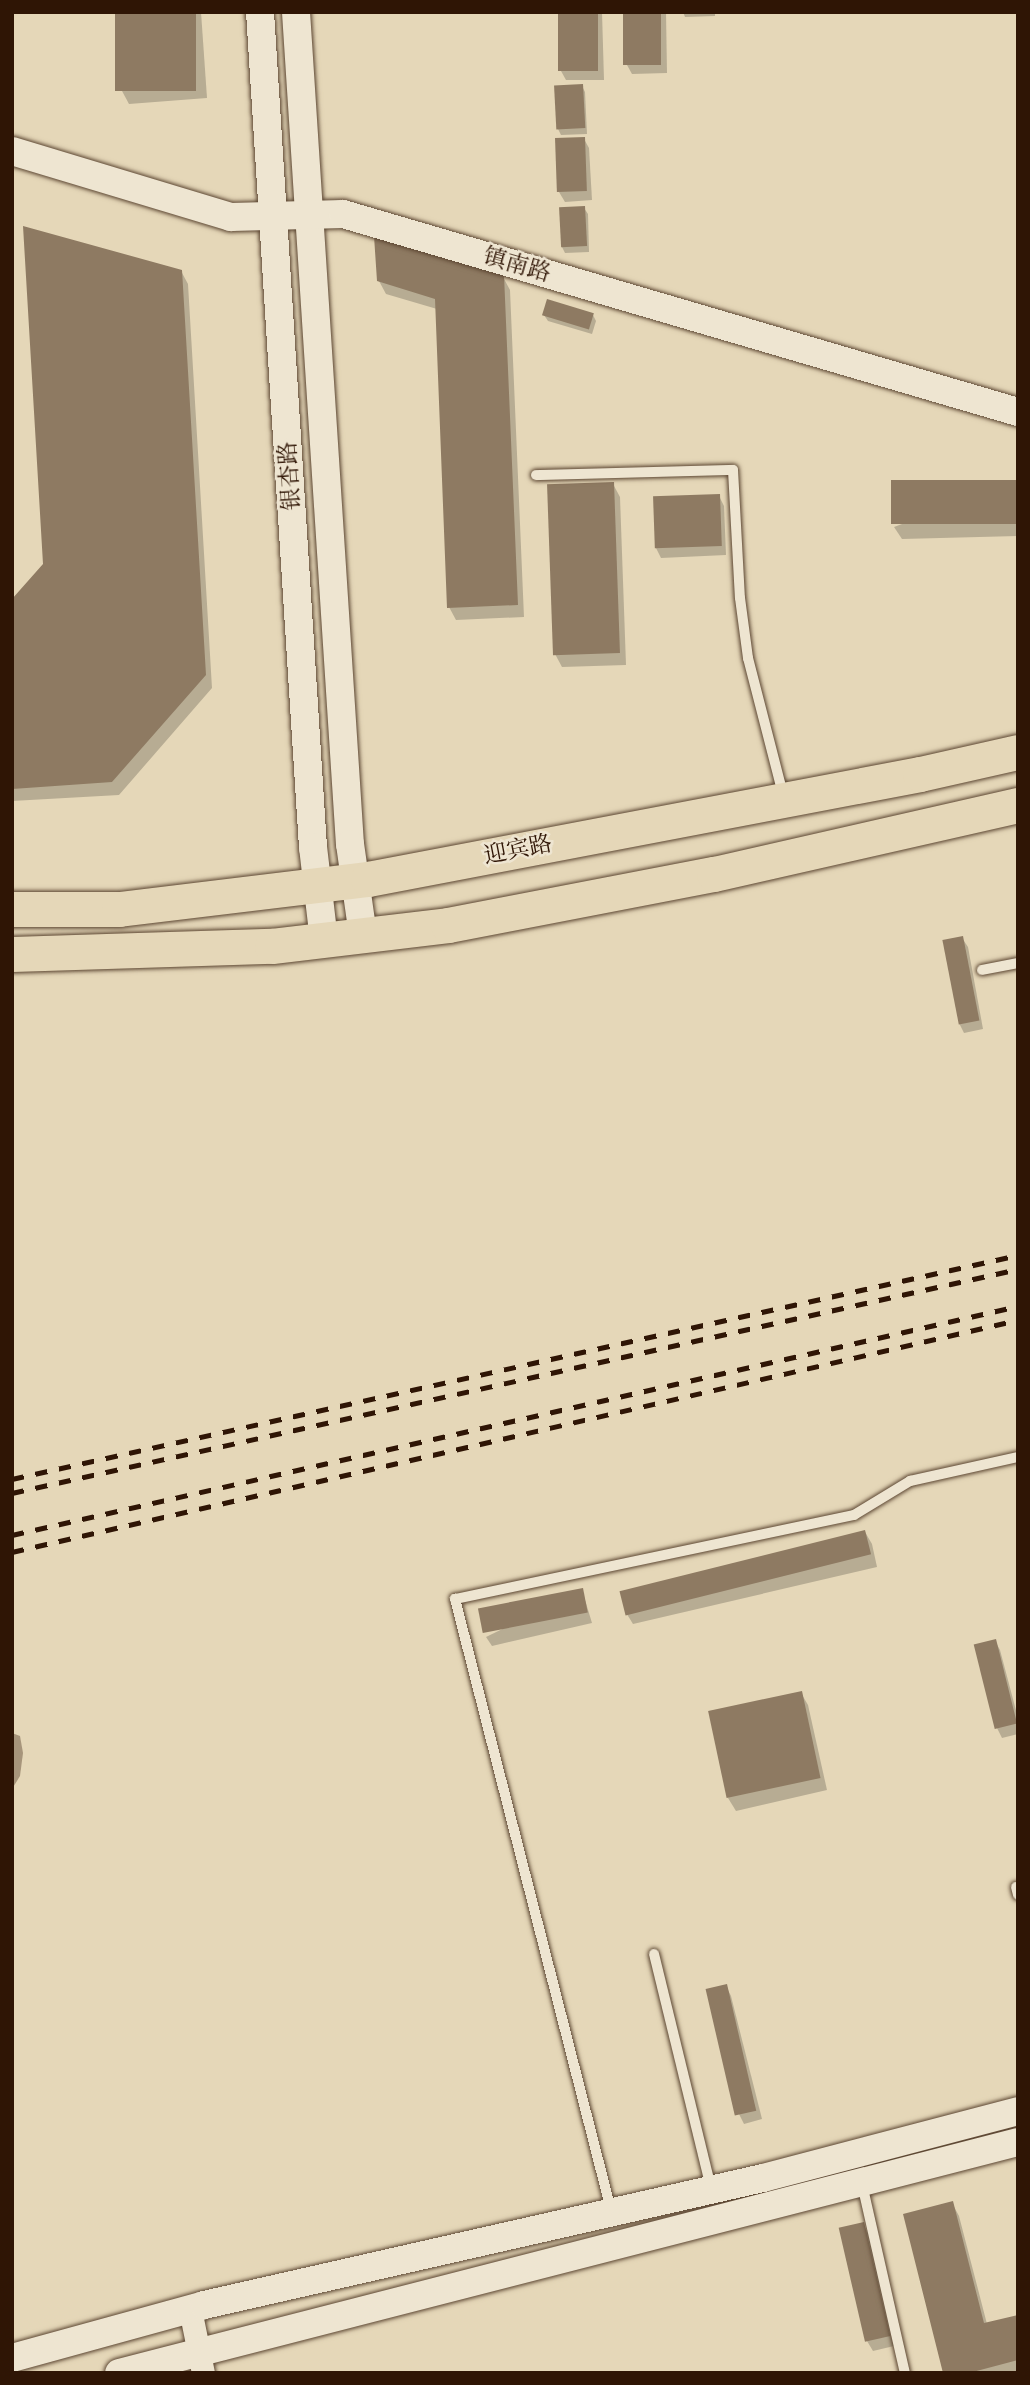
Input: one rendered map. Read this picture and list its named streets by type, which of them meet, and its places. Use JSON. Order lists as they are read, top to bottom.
{
  "streets": {
    "main road": ["迎宾路"],
    "street": ["镇南路", "银杏路"]
  },
  "crossings": [
    ["镇南路", "银杏路"],
    ["银杏路", "迎宾路"]
  ]
}
